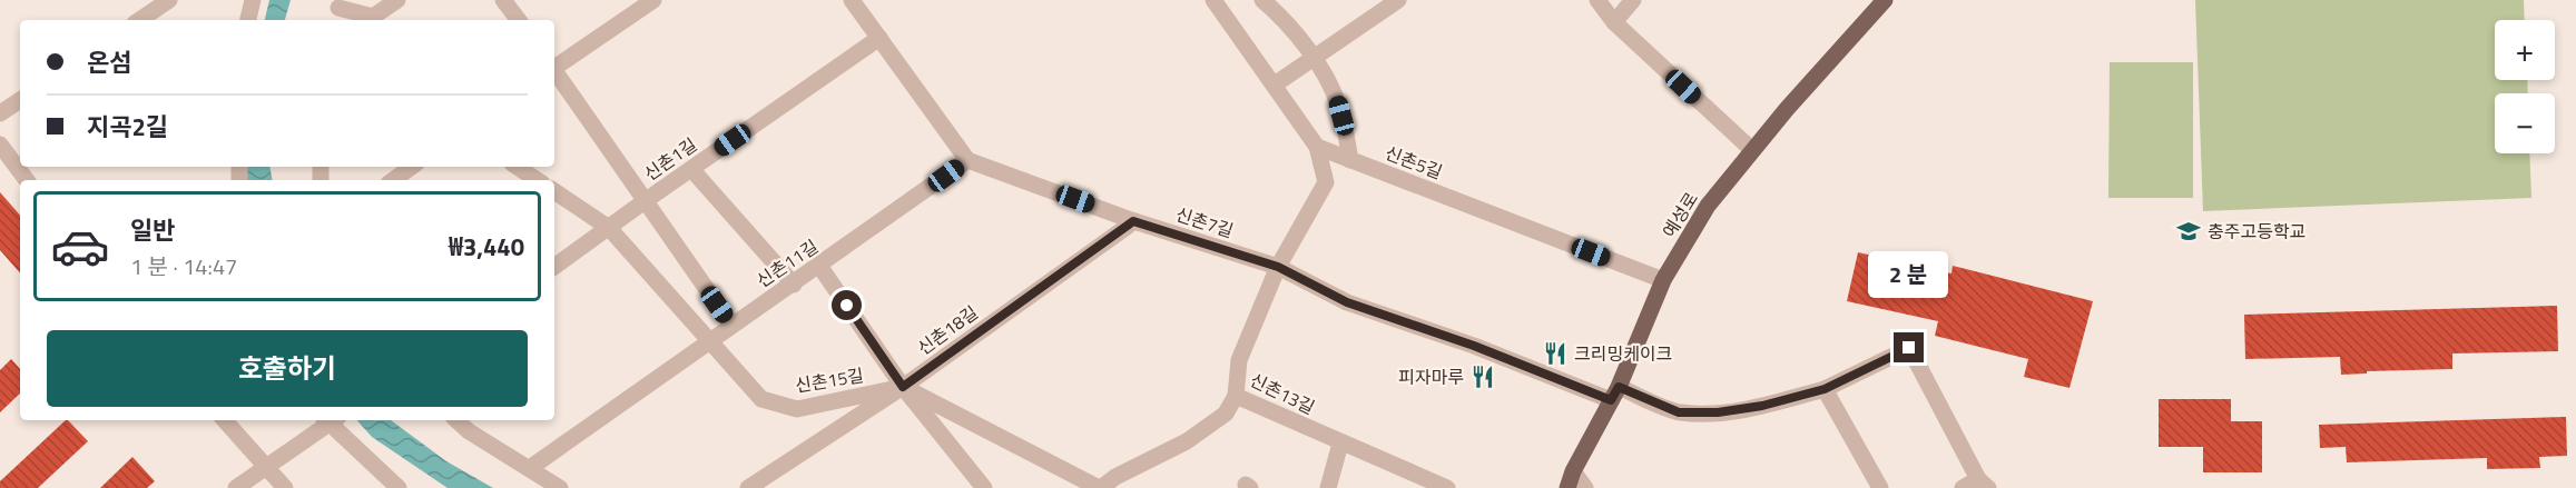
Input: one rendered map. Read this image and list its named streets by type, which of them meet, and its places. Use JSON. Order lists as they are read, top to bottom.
{
  "streets": {
    "main road": ["예성로"],
    "street": [
      "신촌1길",
      "신촌5길",
      "신촌7길",
      "신촌11길",
      "신촌18길",
      "신촌15길",
      "신촌13길"
    ]
  },
  "crossings": [
    ["신촌1길", "신촌15길"],
    ["신촌5길", "예성로"],
    ["신촌5길", "신촌13길"],
    ["예성로", "신촌7길"],
    ["신촌7길", "신촌11길"],
    ["신촌7길", "신촌18길"],
    ["신촌7길", "신촌13길"],
    ["신촌11길", "신촌15길"],
    ["신촌18길", "신촌15길"]
  ],
  "places": {
    "school or university": ["충주고등학교"],
    "restaurant": ["크리밍케이크", "피자마루"]
  },
  "page": {
    "map_buttons": ["+", "−"],
    "banner": ["온섬", "지곡2길"],
    "list": [
      {
        "name": "일반",
        "note": "1 분 · 14:47",
        "value": "₩3,440"
      }
    ],
    "bubble": "2 분",
    "buttons": "호출하기"
  }
}
